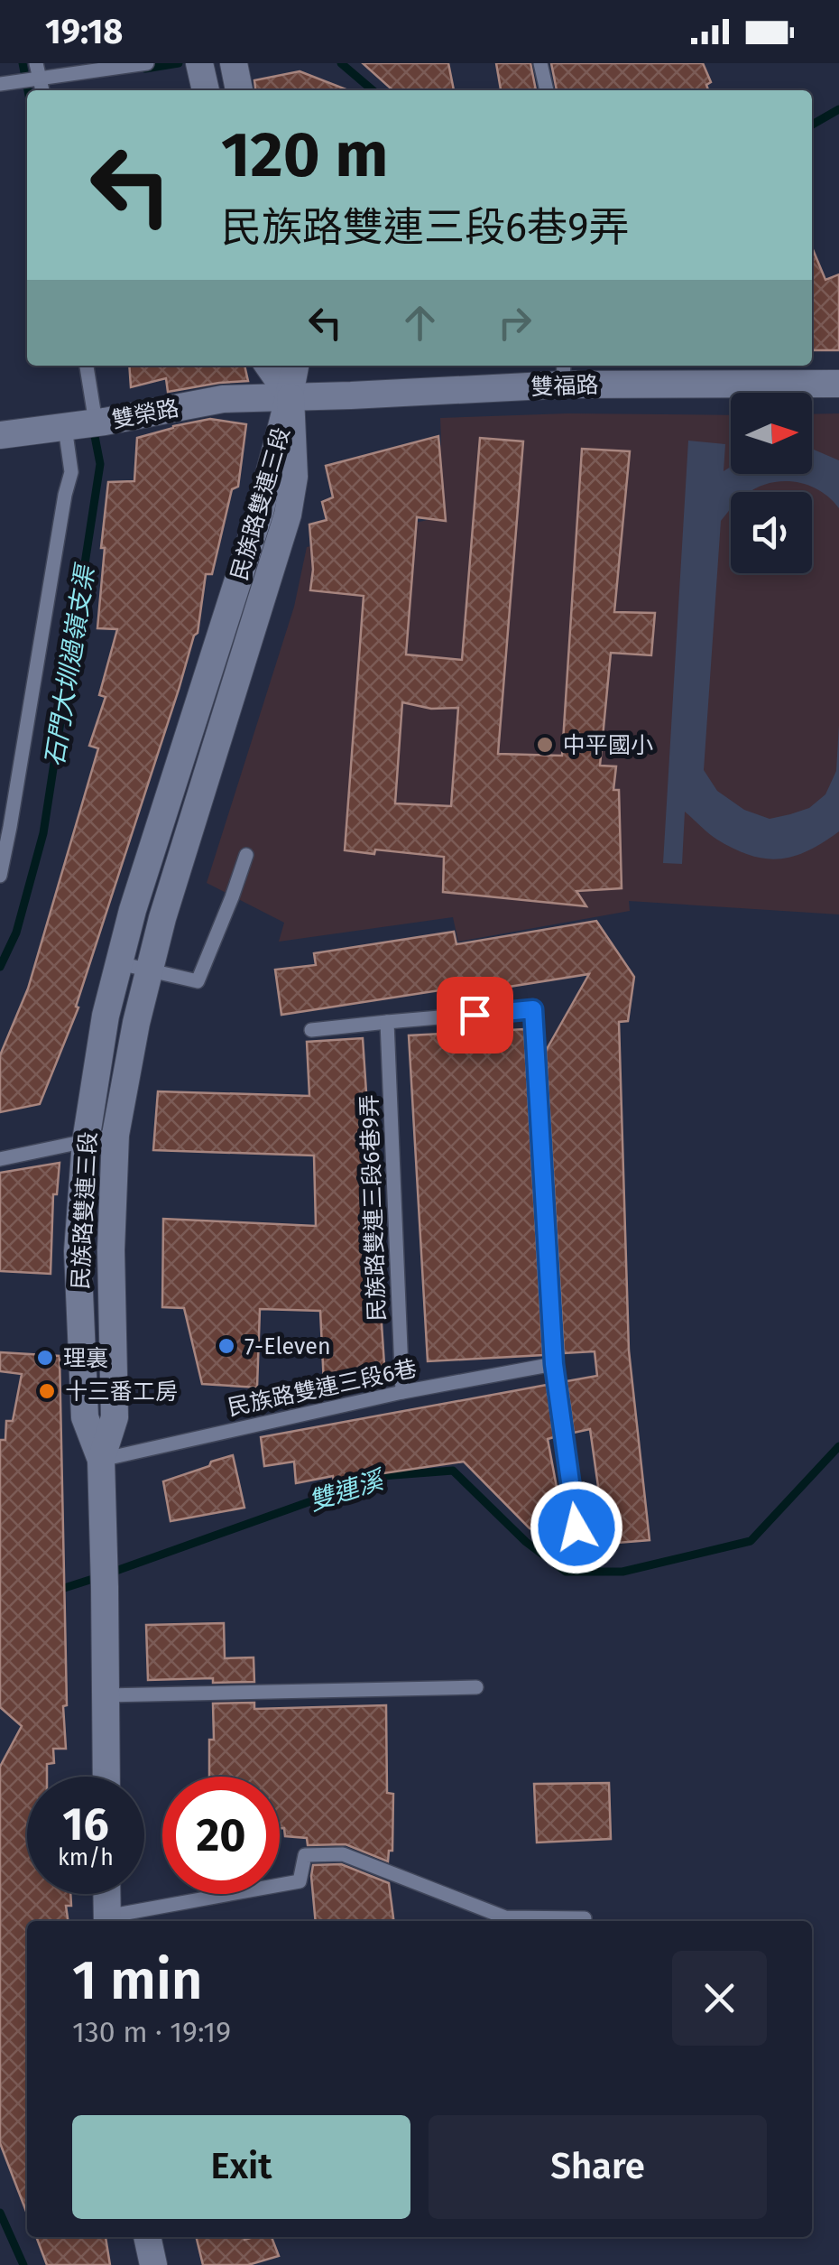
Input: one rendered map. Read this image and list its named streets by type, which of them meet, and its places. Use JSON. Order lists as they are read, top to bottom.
{
  "streets": {
    "main road": ["雙福路", "雙榮路", "民族路雙連三段"],
    "lane": ["民族路雙連三段6巷9弄", "民族路雙連三段6巷"]
  },
  "crossings": [
    ["雙福路", "雙榮路"],
    ["雙福路", "民族路雙連三段"],
    ["雙榮路", "民族路雙連三段"],
    ["民族路雙連三段", "民族路雙連三段6巷"],
    ["民族路雙連三段6巷9弄", "民族路雙連三段6巷"]
  ],
  "water": ["石門大圳過嶺支渠", "雙連溪"],
  "places": [
    "中平國小",
    "7-Eleven",
    "理裏",
    "十三番工房"
  ],
  "north": "right",
  "page": {
    "status": "19:18",
    "turn": ["120 m", "民族路雙連三段6巷9弄"],
    "speed": "16 km/h",
    "limit": "20",
    "heading": ["1 min", "130 m · 19:19"],
    "buttons": ["Exit", "Share"]
  }
}
